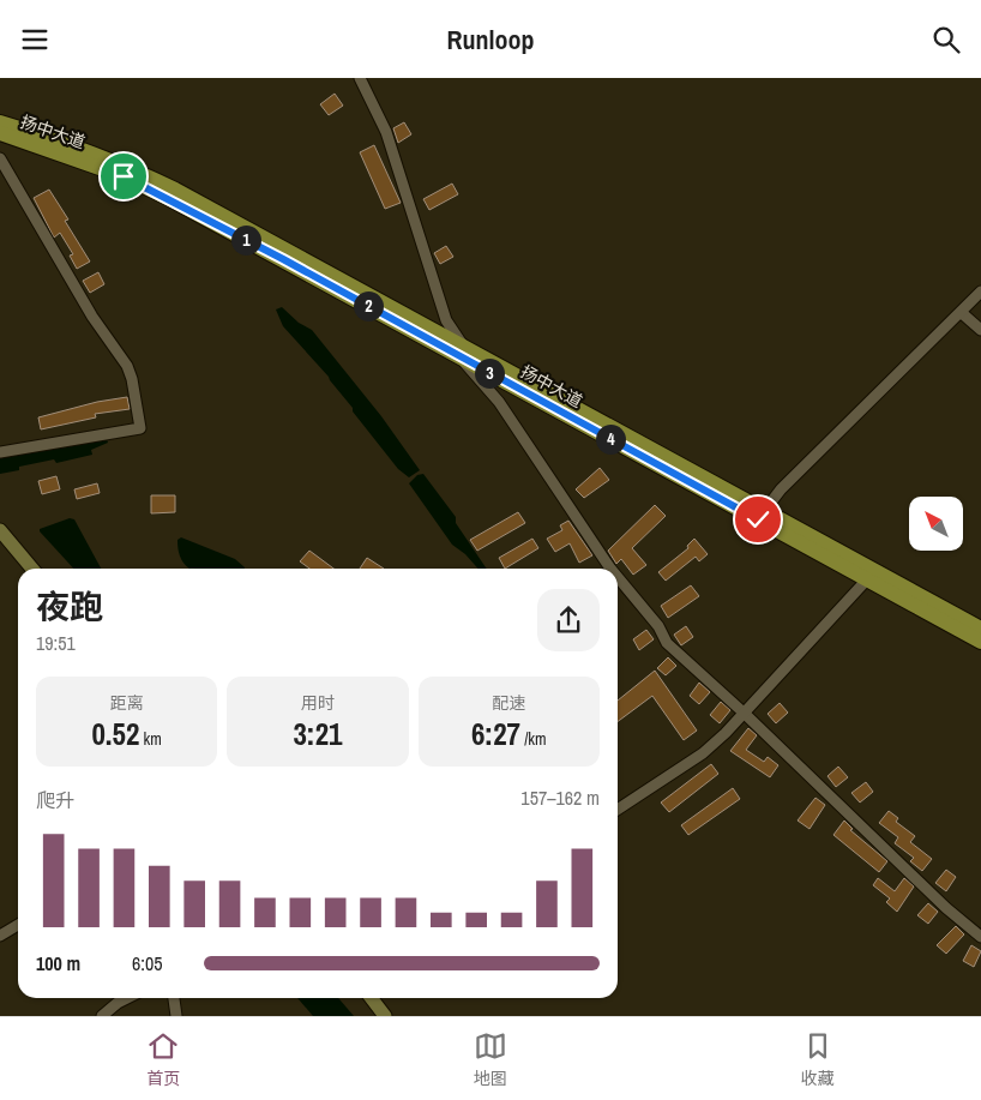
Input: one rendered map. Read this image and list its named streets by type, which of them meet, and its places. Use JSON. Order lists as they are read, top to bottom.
{
  "streets": {
    "main road": ["扬中大道"]
  },
  "north": "top left",
  "page": {
    "header": "Runloop",
    "pins": [
      "1",
      "2",
      "3",
      "4"
    ],
    "heading": ["夜跑", "19:51"],
    "stats": [
      ["距离", "0.52 km"],
      ["用时", "3:21"],
      ["配速", "6:27 /km"]
    ],
    "chart": ["爬升", "157–162 m"],
    "list": [
      {
        "name": "100 m",
        "note": "6:05"
      }
    ],
    "tabs": ["首页", "地图", "收藏"]
  }
}
